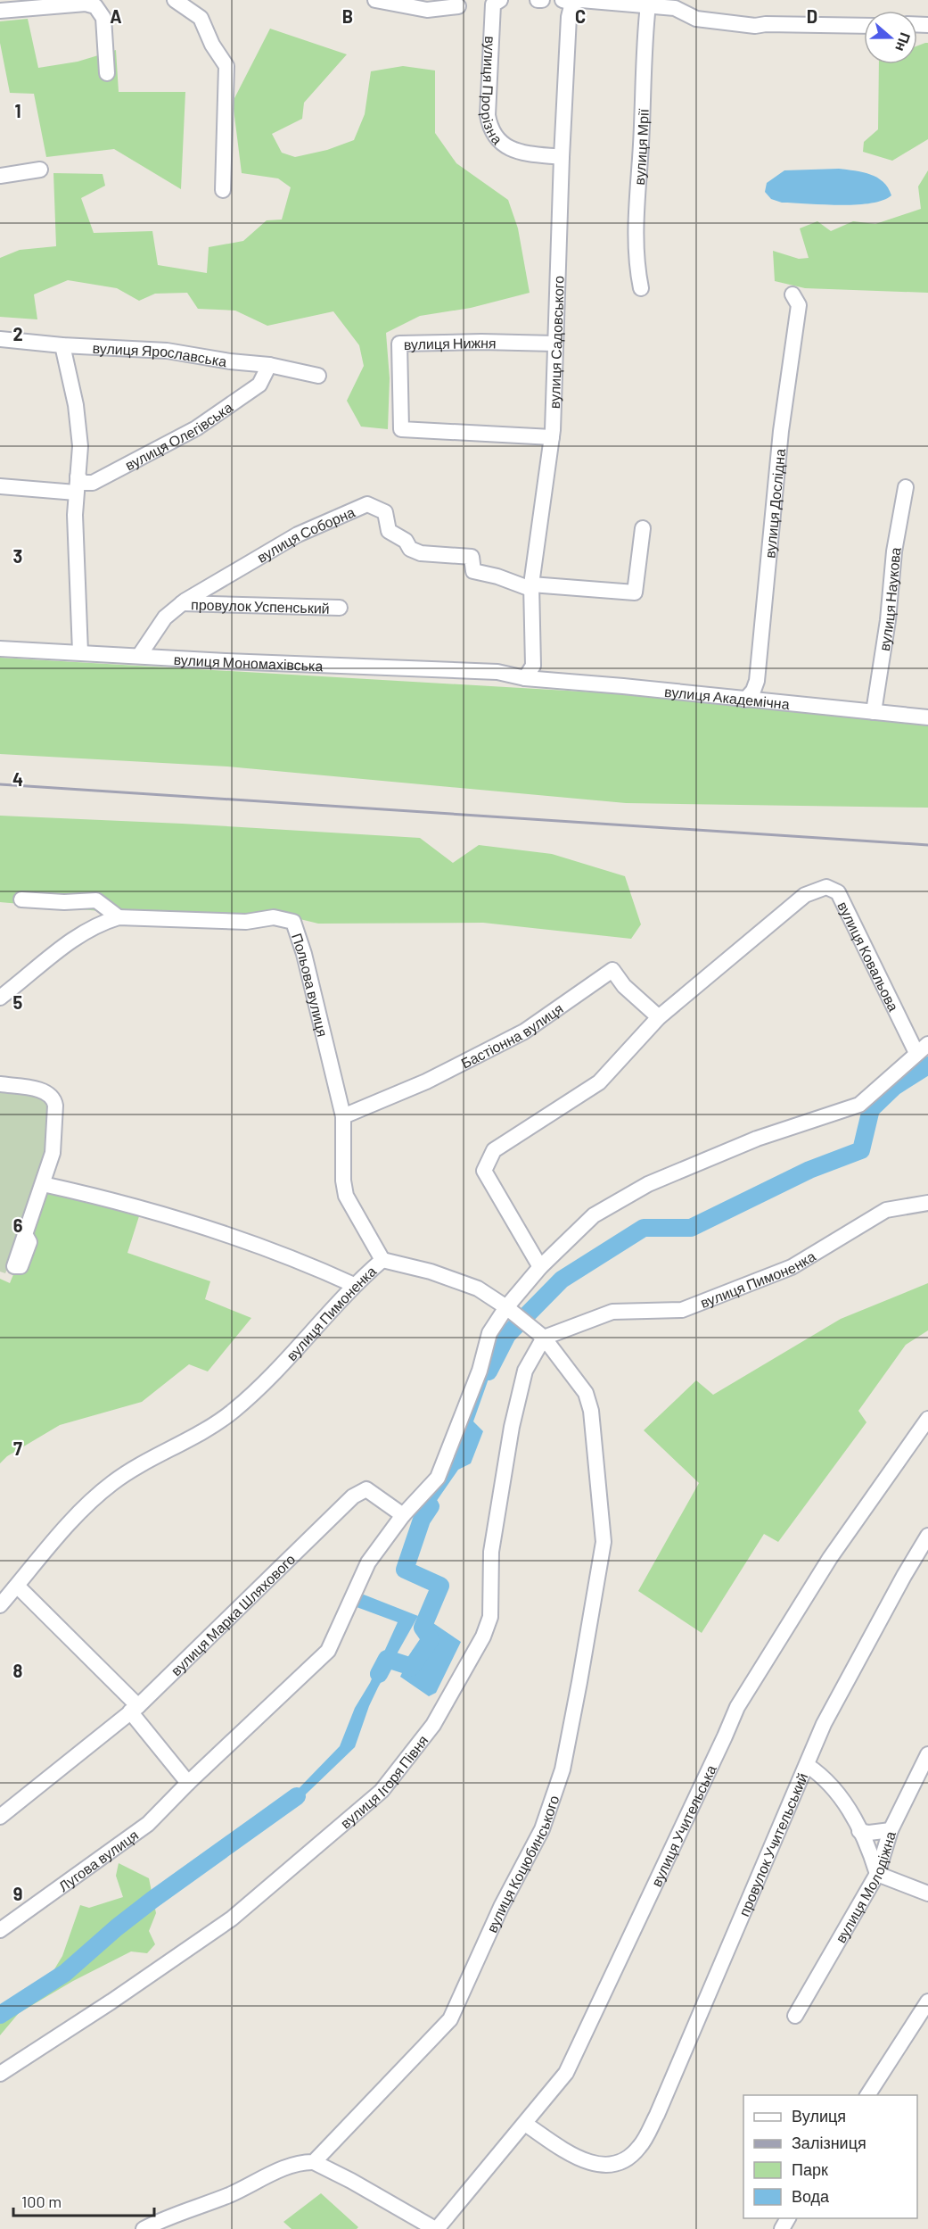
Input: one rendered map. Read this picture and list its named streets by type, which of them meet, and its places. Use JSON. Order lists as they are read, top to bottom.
{
  "streets": {
    "street": [
      "вулиця Прорізна",
      "вулиця Мрії",
      "вулиця Садовського",
      "вулиця Нижня",
      "вулиця Ярославська",
      "вулиця Олегівська",
      "вулиця Дослідна",
      "вулиця Соборна",
      "вулиця Наукова",
      "провулок Успенський",
      "вулиця Мономахівська",
      "вулиця Академічна",
      "вулиця Ковальова",
      "Польова вулиця",
      "Бастіонна вулиця",
      "вулиця Пимоненка",
      "вулиця Марка Шляхового",
      "вулиця Ігоря Півня",
      "вулиця Учительська",
      "провулок Учительський",
      "Лугова вулиця",
      "вулиця Коцюбинського",
      "вулиця Молодіжна"
    ]
  },
  "crossings": [
    ["вулиця Прорізна", "вулиця Садовського"],
    ["вулиця Садовського", "вулиця Нижня"],
    ["вулиця Садовського", "вулиця Соборна"],
    ["вулиця Садовського", "вулиця Мономахівська"],
    ["вулиця Садовського", "вулиця Академічна"],
    ["вулиця Ярославська", "вулиця Олегівська"],
    ["вулиця Соборна", "провулок Успенський"],
    ["вулиця Соборна", "вулиця Мономахівська"],
    ["вулиця Наукова", "вулиця Академічна"],
    ["вулиця Мономахівська", "вулиця Академічна"],
    ["вулиця Ковальова", "Бастіонна вулиця"],
    ["вулиця Ковальова", "вулиця Пимоненка"],
    ["Польова вулиця", "Бастіонна вулиця"],
    ["Польова вулиця", "вулиця Пимоненка"],
    ["вулиця Пимоненка", "вулиця Ігоря Півня"],
    ["вулиця Пимоненка", "вулиця Коцюбинського"],
    ["вулиця Марка Шляхового", "Лугова вулиця"],
    ["вулиця Ігоря Півня", "вулиця Коцюбинського"],
    ["вулиця Учительська", "провулок Учительський"]
  ],
  "legend": [
    "Вулиця",
    "Залізниця",
    "Парк",
    "Вода"
  ],
  "scale_bar": "100 m",
  "north": "right",
  "grid": {
    "columns": [
      "A",
      "B",
      "C",
      "D"
    ],
    "rows": [
      "1",
      "2",
      "3",
      "4",
      "5",
      "6",
      "7",
      "8",
      "9"
    ]
  }
}
